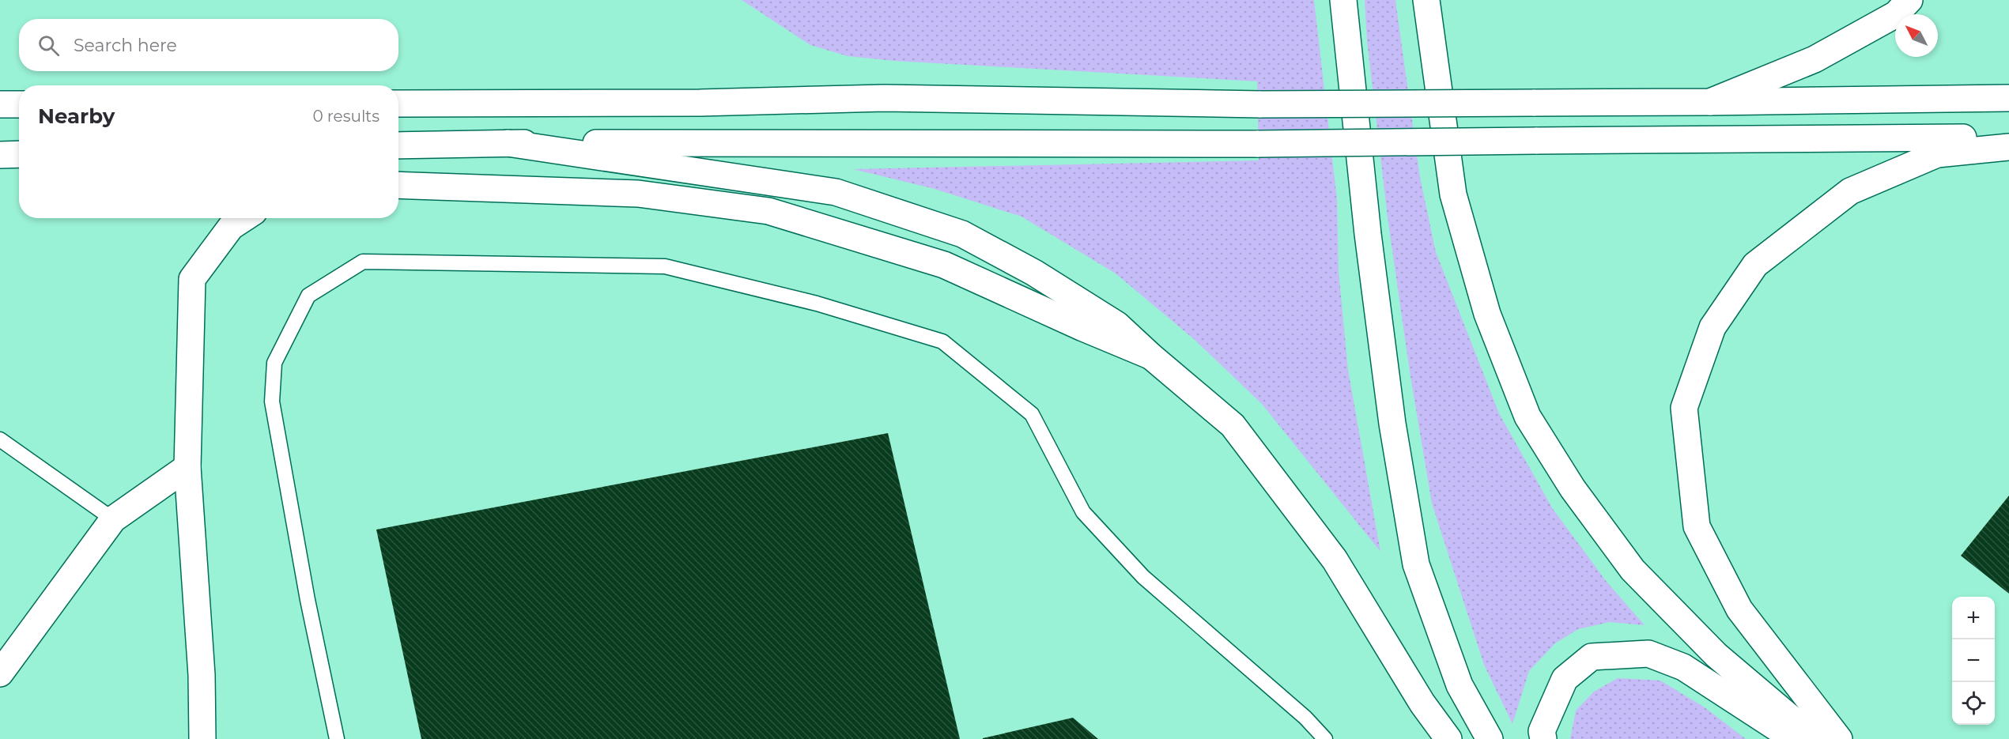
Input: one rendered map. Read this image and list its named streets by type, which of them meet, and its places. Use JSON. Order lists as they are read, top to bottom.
{
  "north": "top left",
  "page": {
    "search": "Search here",
    "heading": ["Nearby", "0 results"],
    "map_buttons": ["+", "−"]
  }
}
